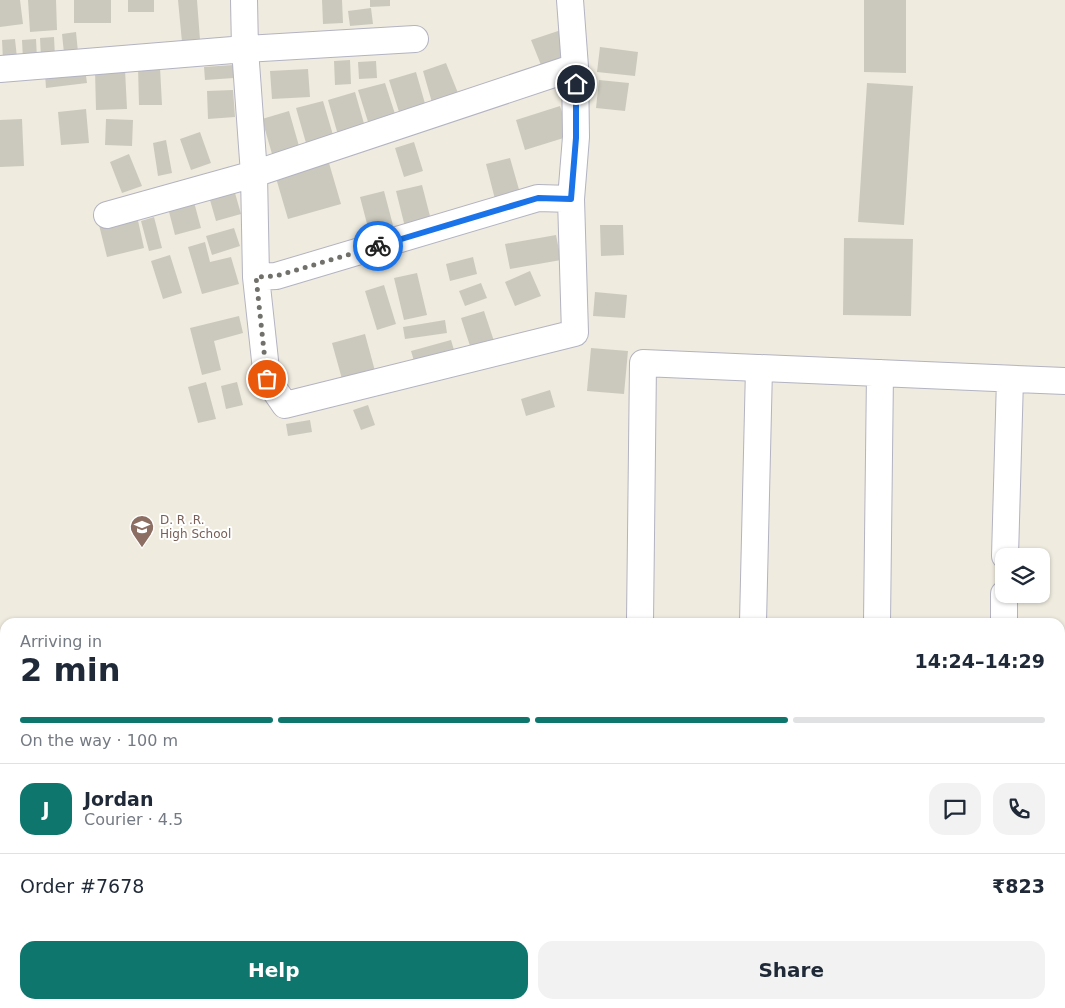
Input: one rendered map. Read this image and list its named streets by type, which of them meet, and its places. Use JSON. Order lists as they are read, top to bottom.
{
  "places": {
    "school or university": ["D. R .R. High School"]
  },
  "page": {
    "heading": ["2 min", "Arriving in", "14:24–14:29"],
    "panel": [
      "Jordan",
      "Courier · 4.5",
      "Order #7678",
      "₹823"
    ],
    "bar": "On the way · 100 m",
    "round": "J",
    "buttons": ["Help", "Share"]
  }
}
